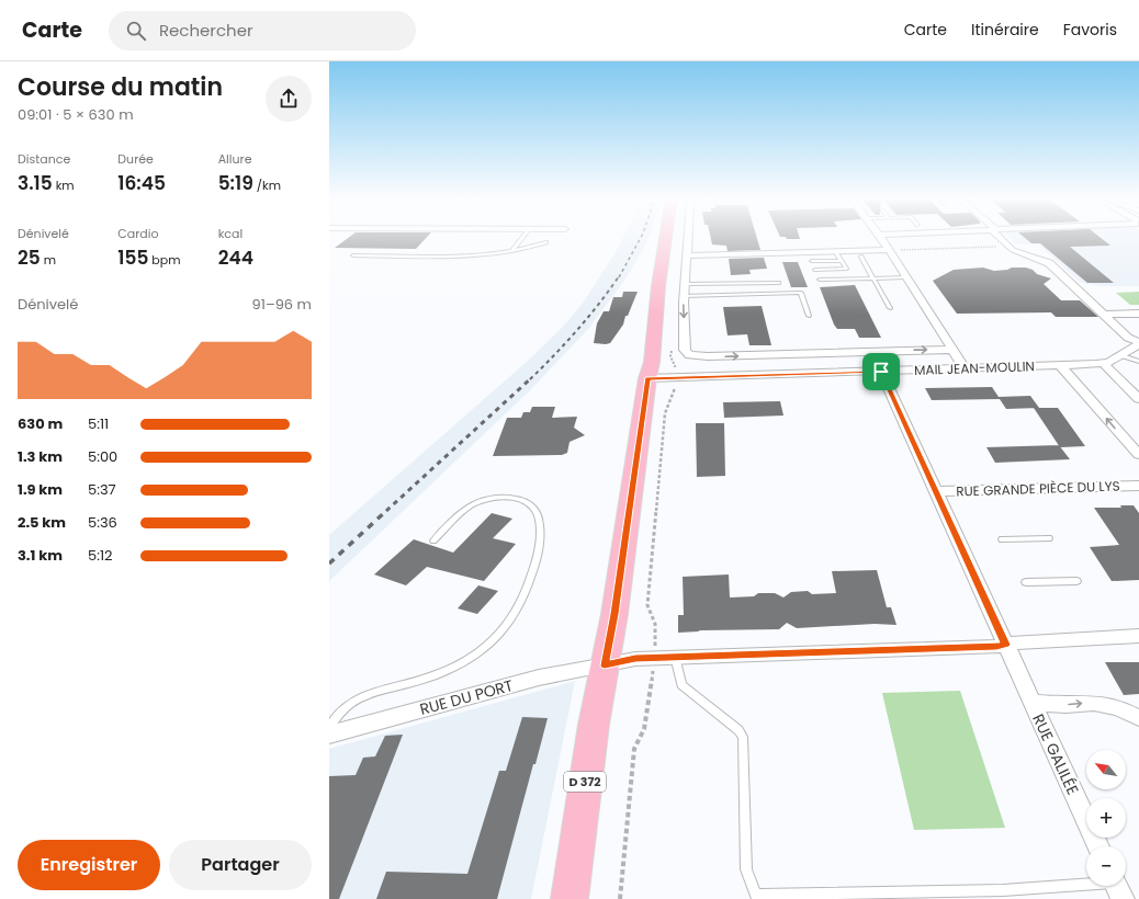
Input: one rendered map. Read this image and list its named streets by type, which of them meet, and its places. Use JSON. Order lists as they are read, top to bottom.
{
  "streets": {
    "main road": ["D 372"],
    "street": [
      "MAIL JEAN-MOULIN",
      "RUE GRANDE PIÈCE DU LYS",
      "RUE DU PORT",
      "RUE GALILÉE"
    ]
  },
  "crossings": [
    ["MAIL JEAN-MOULIN", "RUE GALILÉE"],
    ["MAIL JEAN-MOULIN", "D 372"],
    ["RUE GRANDE PIÈCE DU LYS", "RUE GALILÉE"],
    ["RUE DU PORT", "RUE GALILÉE"],
    ["RUE DU PORT", "D 372"]
  ],
  "north": "top left",
  "page": {
    "header": "Carte",
    "search": "Rechercher",
    "nav": ["Carte", "Itinéraire", "Favoris"],
    "heading": ["Course du matin", "09:01 · 5 × 630 m"],
    "stats": [
      ["Distance", "3.15 km"],
      ["Durée", "16:45"],
      ["Allure", "5:19 /km"],
      ["Dénivelé", "25 m"],
      ["Cardio", "155 bpm"],
      ["kcal", "244"]
    ],
    "chart": ["Dénivelé", "91–96 m"],
    "list": [
      {
        "name": "630 m",
        "note": "5:11"
      },
      {
        "name": "1.3 km",
        "note": "5:00"
      },
      {
        "name": "1.9 km",
        "note": "5:37"
      },
      {
        "name": "2.5 km",
        "note": "5:36"
      },
      {
        "name": "3.1 km",
        "note": "5:12"
      }
    ],
    "map_buttons": ["+", "−"],
    "buttons": ["Enregistrer", "Partager"]
  }
}
